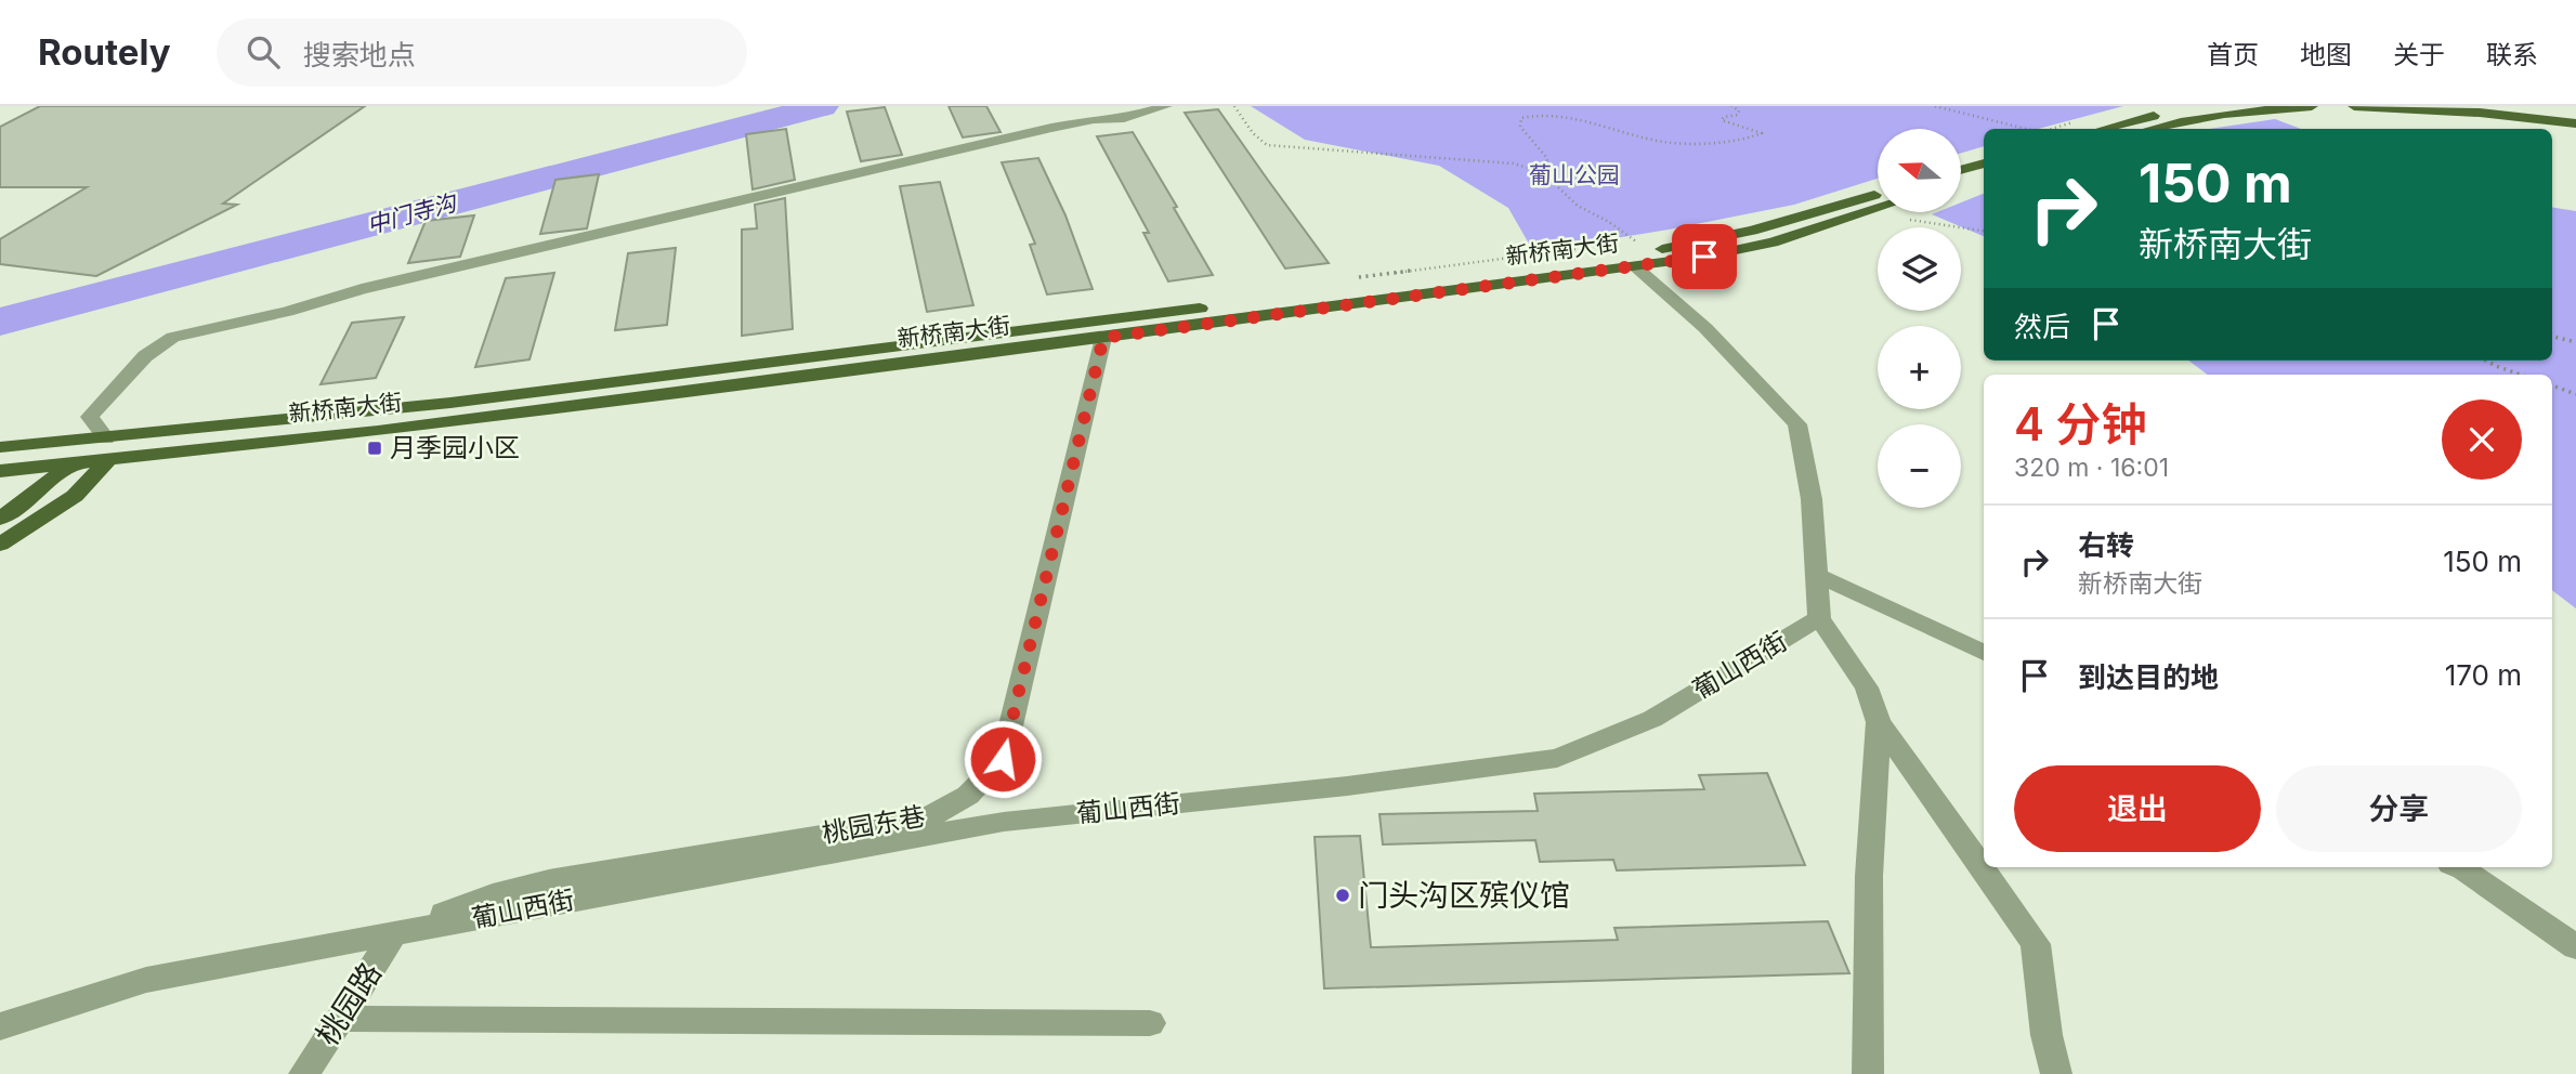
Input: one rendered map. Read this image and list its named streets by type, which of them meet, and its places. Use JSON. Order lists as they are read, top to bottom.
{
  "streets": {
    "main road": ["新桥南大街"],
    "street": ["葡山西街", "桃园东巷", "桃园路"]
  },
  "crossings": [
    ["新桥南大街", "桃园东巷"],
    ["葡山西街", "桃园东巷"],
    ["葡山西街", "桃园路"],
    ["桃园东巷", "桃园路"]
  ],
  "water": ["中门寺沟"],
  "parks": ["葡山公园"],
  "places": {
    "transit": ["月季园小区"],
    "other": ["门头沟区殡仪馆"]
  },
  "north": "left",
  "page": {
    "header": "Routely",
    "search": "搜索地点",
    "nav": [
      "首页",
      "地图",
      "关于",
      "联系"
    ],
    "map_buttons": ["+", "−"],
    "turn": ["150 m", "新桥南大街"],
    "then": "然后",
    "heading": ["4 分钟", "320 m · 16:01"],
    "list": [
      {
        "name": "右转",
        "note": "新桥南大街",
        "value": "150 m"
      },
      {
        "name": "到达目的地",
        "value": "170 m"
      }
    ],
    "buttons": ["退出", "分享"]
  }
}
